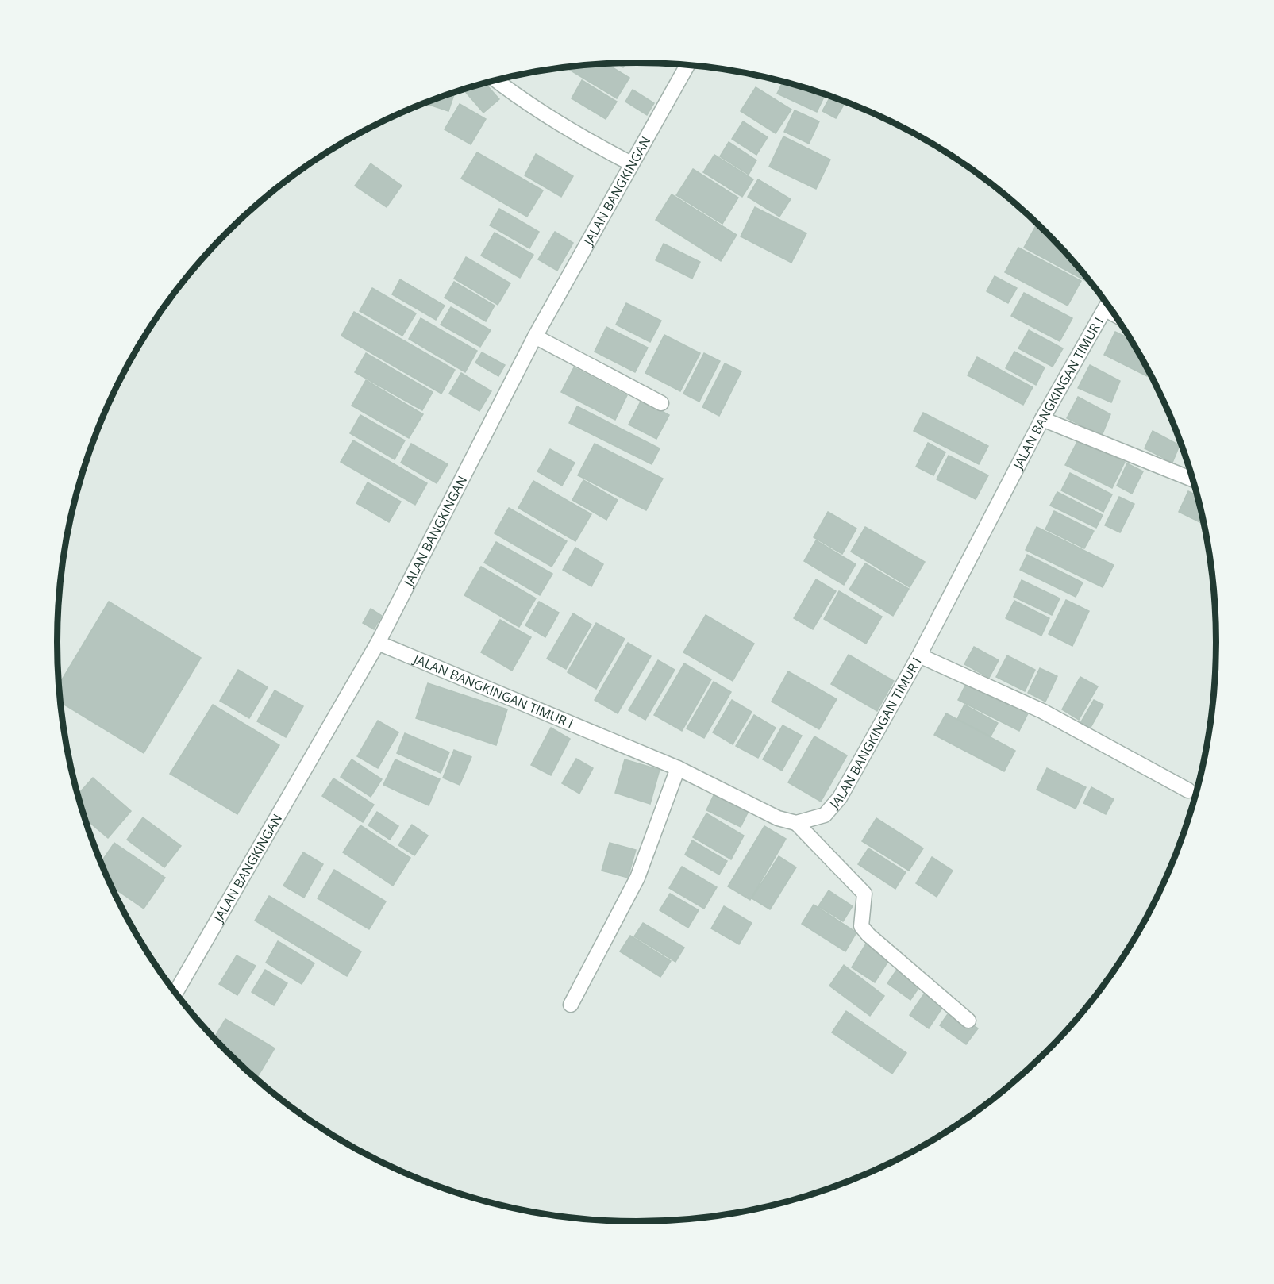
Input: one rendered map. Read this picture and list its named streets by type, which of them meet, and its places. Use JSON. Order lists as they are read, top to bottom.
{
  "streets": {
    "street": ["JALAN BANGKINGAN", "JALAN BANGKINGAN TIMUR I"]
  },
  "crossings": [
    ["JALAN BANGKINGAN", "JALAN BANGKINGAN TIMUR I"]
  ]
}
